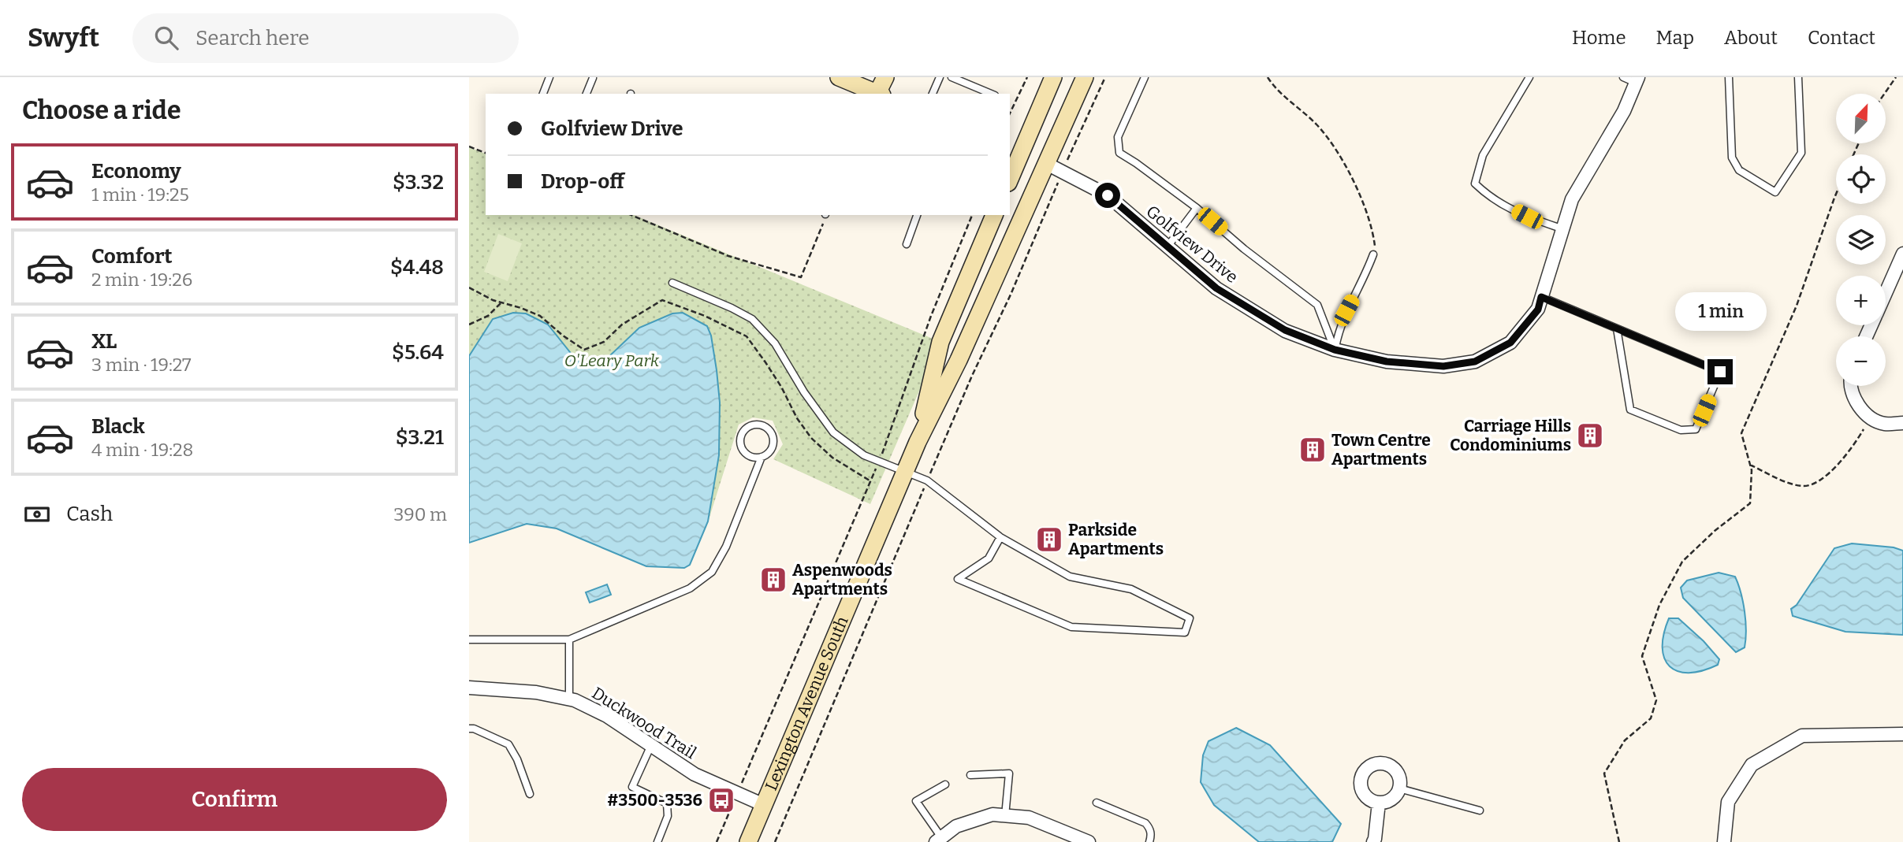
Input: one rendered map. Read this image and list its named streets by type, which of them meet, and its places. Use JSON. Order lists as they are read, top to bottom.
{
  "streets": {
    "street": ["Golfview Drive", "Lexington Avenue South", "Duckwood Trail"]
  },
  "crossings": [
    ["Golfview Drive", "Lexington Avenue South"],
    ["Lexington Avenue South", "Duckwood Trail"]
  ],
  "parks": ["O'Leary Park"],
  "places": {
    "building": [
      "Carriage Hills Condominiums",
      "Town Centre Apartments",
      "Parkside Apartments",
      "Aspenwoods Apartments"
    ],
    "bus stop": ["#3500-3536"]
  },
  "north": "top right",
  "page": {
    "header": "Swyft",
    "search": "Search here",
    "nav": [
      "Home",
      "Map",
      "About",
      "Contact"
    ],
    "heading": "Choose a ride",
    "map_buttons": ["+", "−"],
    "banner": ["Golfview Drive", "Drop-off"],
    "list": [
      {
        "name": "Economy",
        "note": "1 min · 19:25",
        "value": "$3.32"
      },
      {
        "name": "Comfort",
        "note": "2 min · 19:26",
        "value": "$4.48"
      },
      {
        "name": "XL",
        "note": "3 min · 19:27",
        "value": "$5.64"
      },
      {
        "name": "Black",
        "note": "4 min · 19:28",
        "value": "$3.21"
      }
    ],
    "bubble": "1 min",
    "pay": ["Cash", "390 m"],
    "buttons": "Confirm"
  }
}
